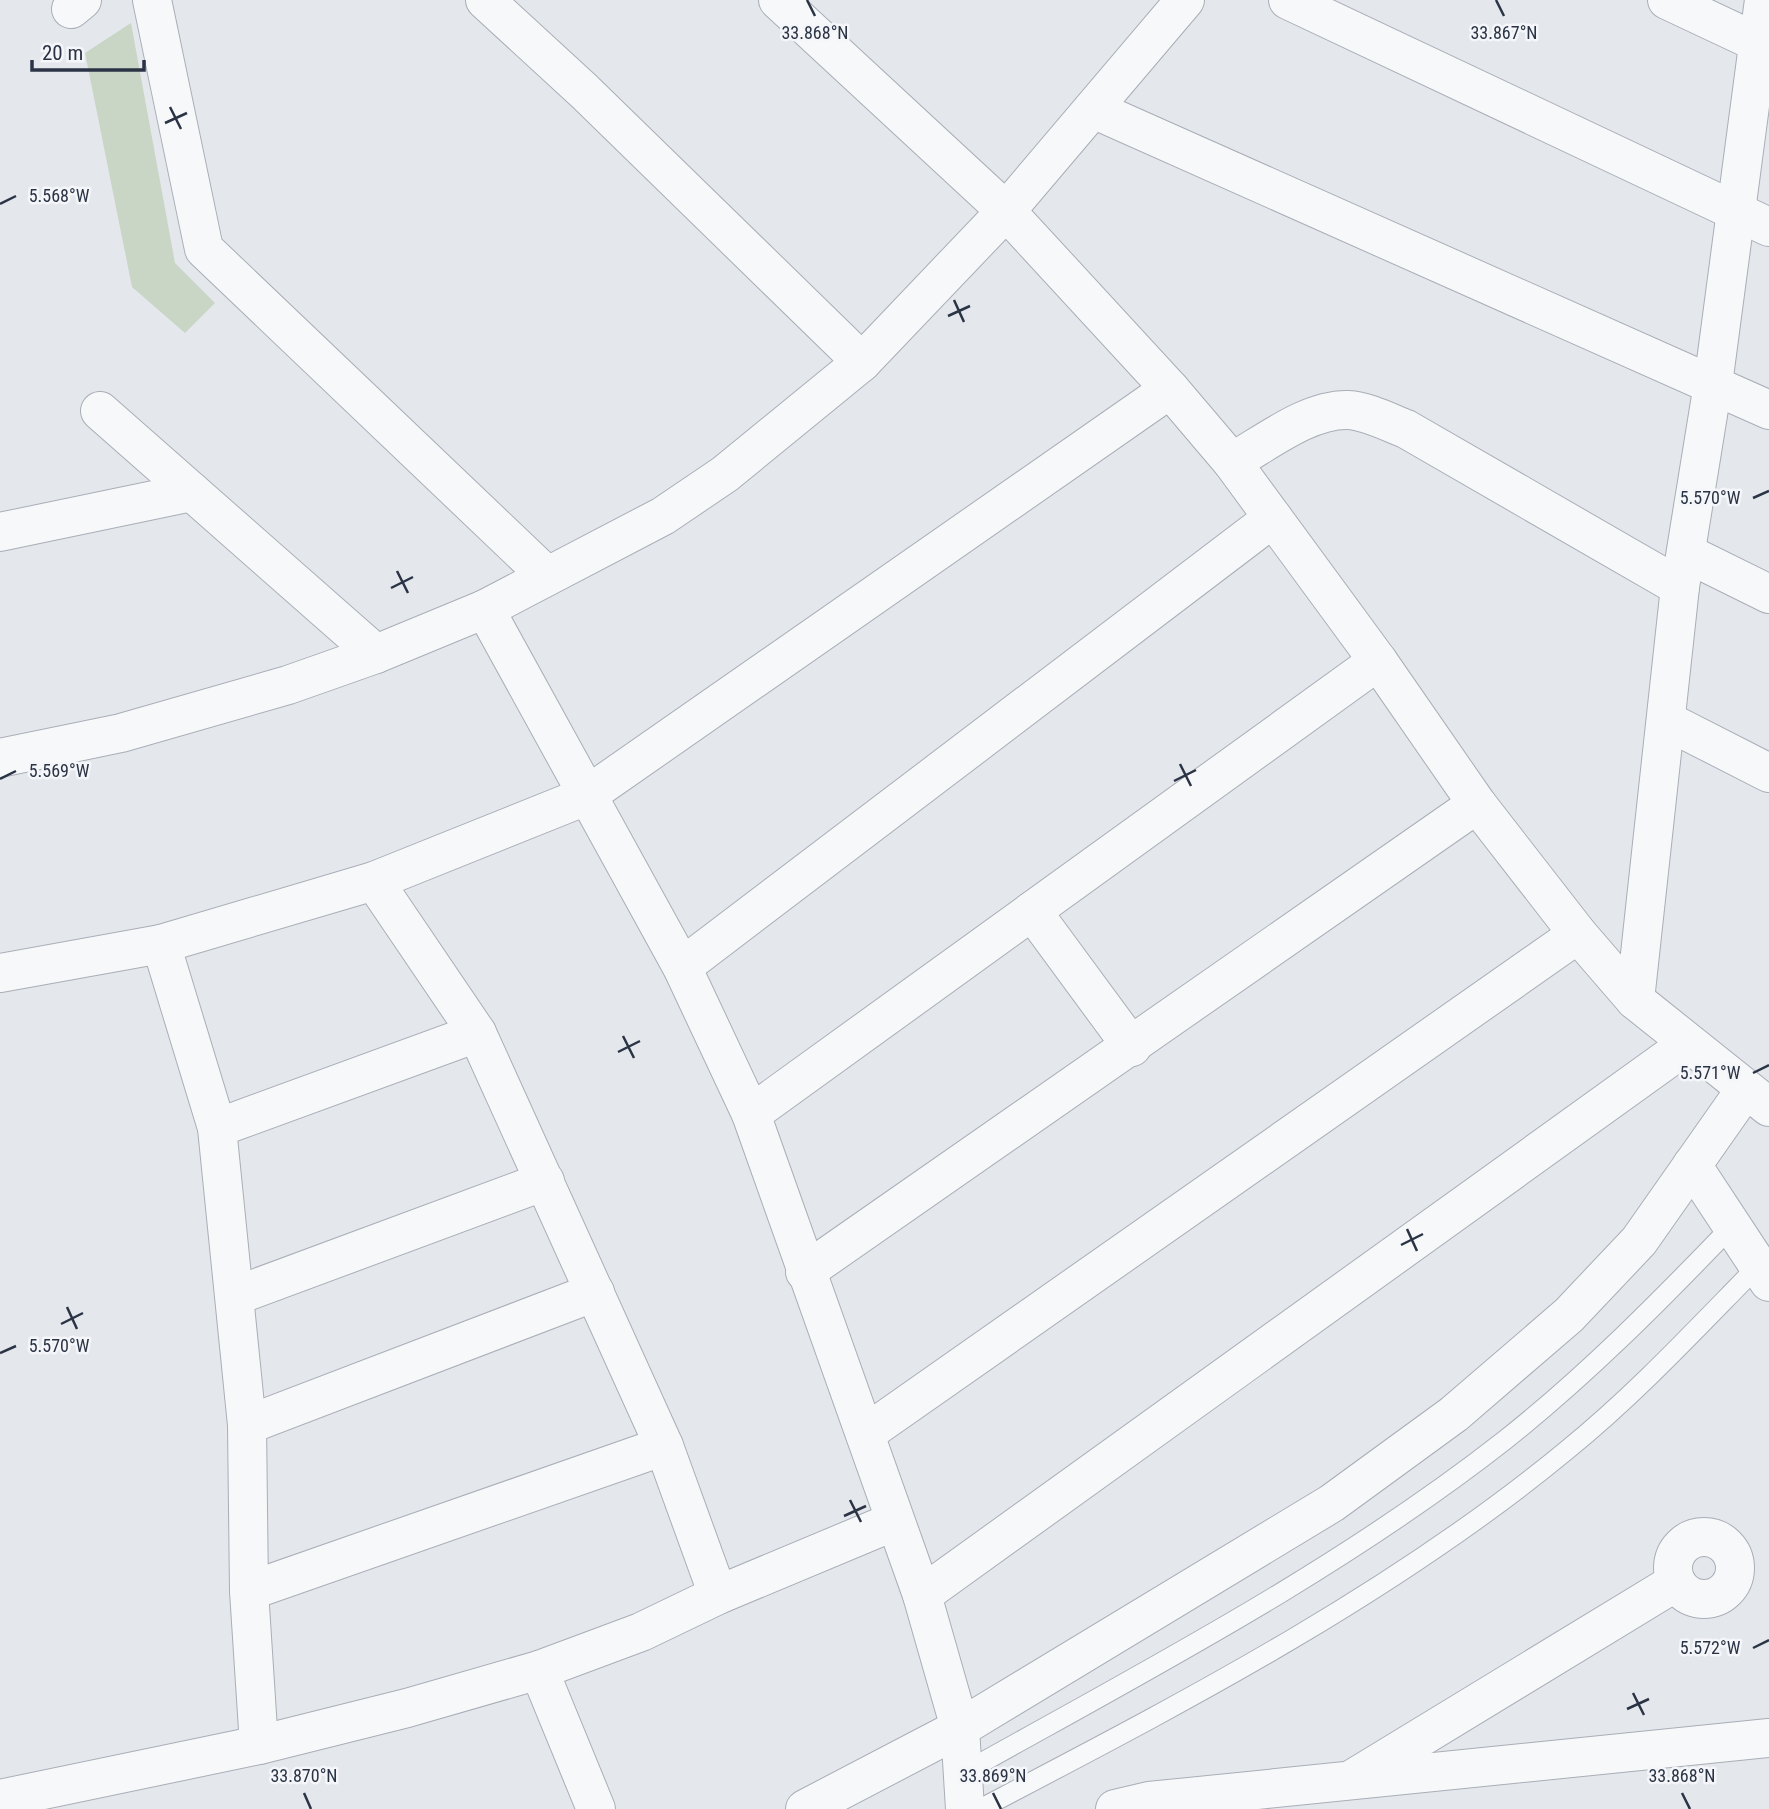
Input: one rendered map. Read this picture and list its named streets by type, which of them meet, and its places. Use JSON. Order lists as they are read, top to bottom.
{
  "scale_bar": "20 m",
  "coordinates": [
    "33.868°N",
    "33.867°N",
    "5.568°W",
    "5.570°W",
    "5.569°W",
    "5.571°W",
    "5.572°W",
    "33.870°N",
    "33.869°N"
  ]
}
